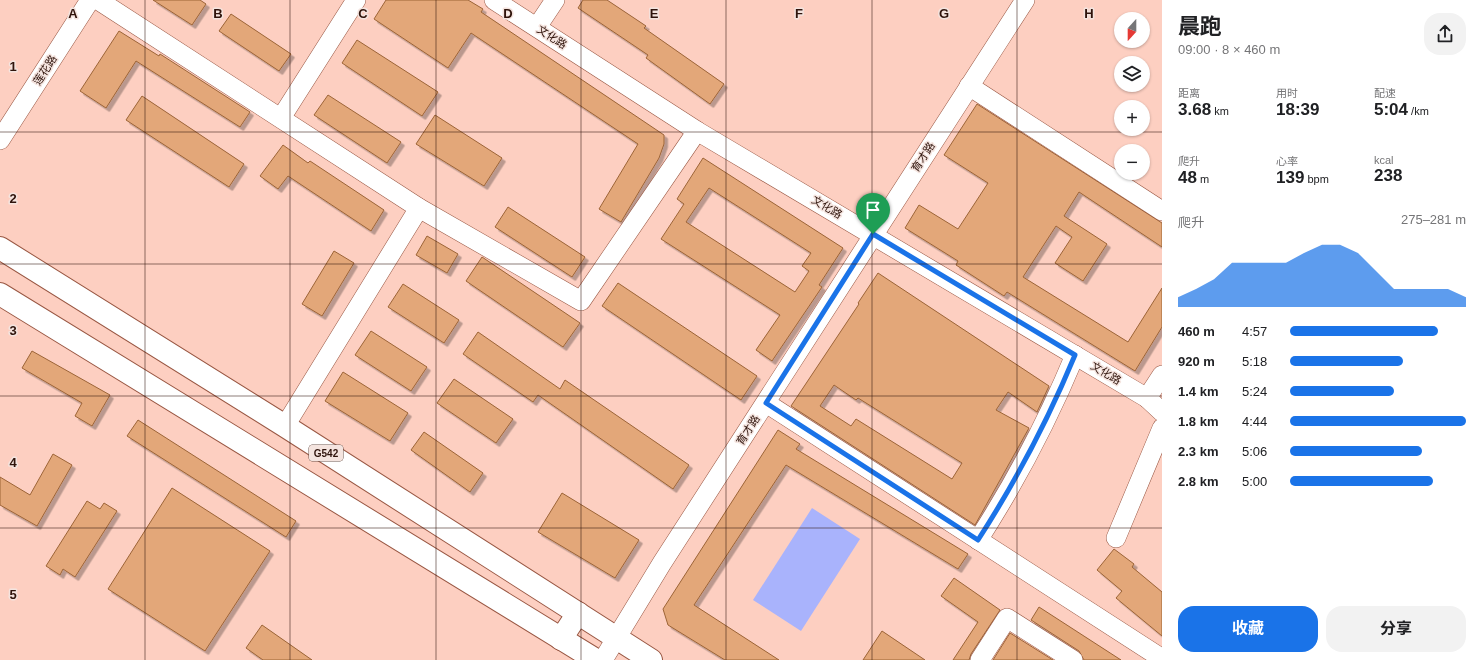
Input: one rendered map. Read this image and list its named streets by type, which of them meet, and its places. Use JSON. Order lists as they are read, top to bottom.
{
  "streets": {
    "main road": ["G542"],
    "street": ["文化路", "莲花路", "育才路"]
  },
  "crossings": [
    ["文化路", "育才路"],
    ["育才路", "G542"]
  ],
  "north": "bottom",
  "page": {
    "heading": ["晨跑", "09:00 · 8 × 460 m"],
    "map_buttons": ["+", "−"],
    "stats": [
      ["距离", "3.68 km"],
      ["用时", "18:39"],
      ["配速", "5:04 /km"],
      ["爬升", "48 m"],
      ["心率", "139 bpm"],
      ["kcal", "238"]
    ],
    "chart": ["爬升", "275–281 m"],
    "list": [
      {
        "name": "460 m",
        "note": "4:57"
      },
      {
        "name": "920 m",
        "note": "5:18"
      },
      {
        "name": "1.4 km",
        "note": "5:24"
      },
      {
        "name": "1.8 km",
        "note": "4:44"
      },
      {
        "name": "2.3 km",
        "note": "5:06"
      },
      {
        "name": "2.8 km",
        "note": "5:00"
      }
    ],
    "buttons": ["收藏", "分享"]
  },
  "grid": {
    "columns": [
      "A",
      "B",
      "C",
      "D",
      "E",
      "F",
      "G",
      "H"
    ],
    "rows": [
      "1",
      "2",
      "3",
      "4",
      "5"
    ]
  }
}
